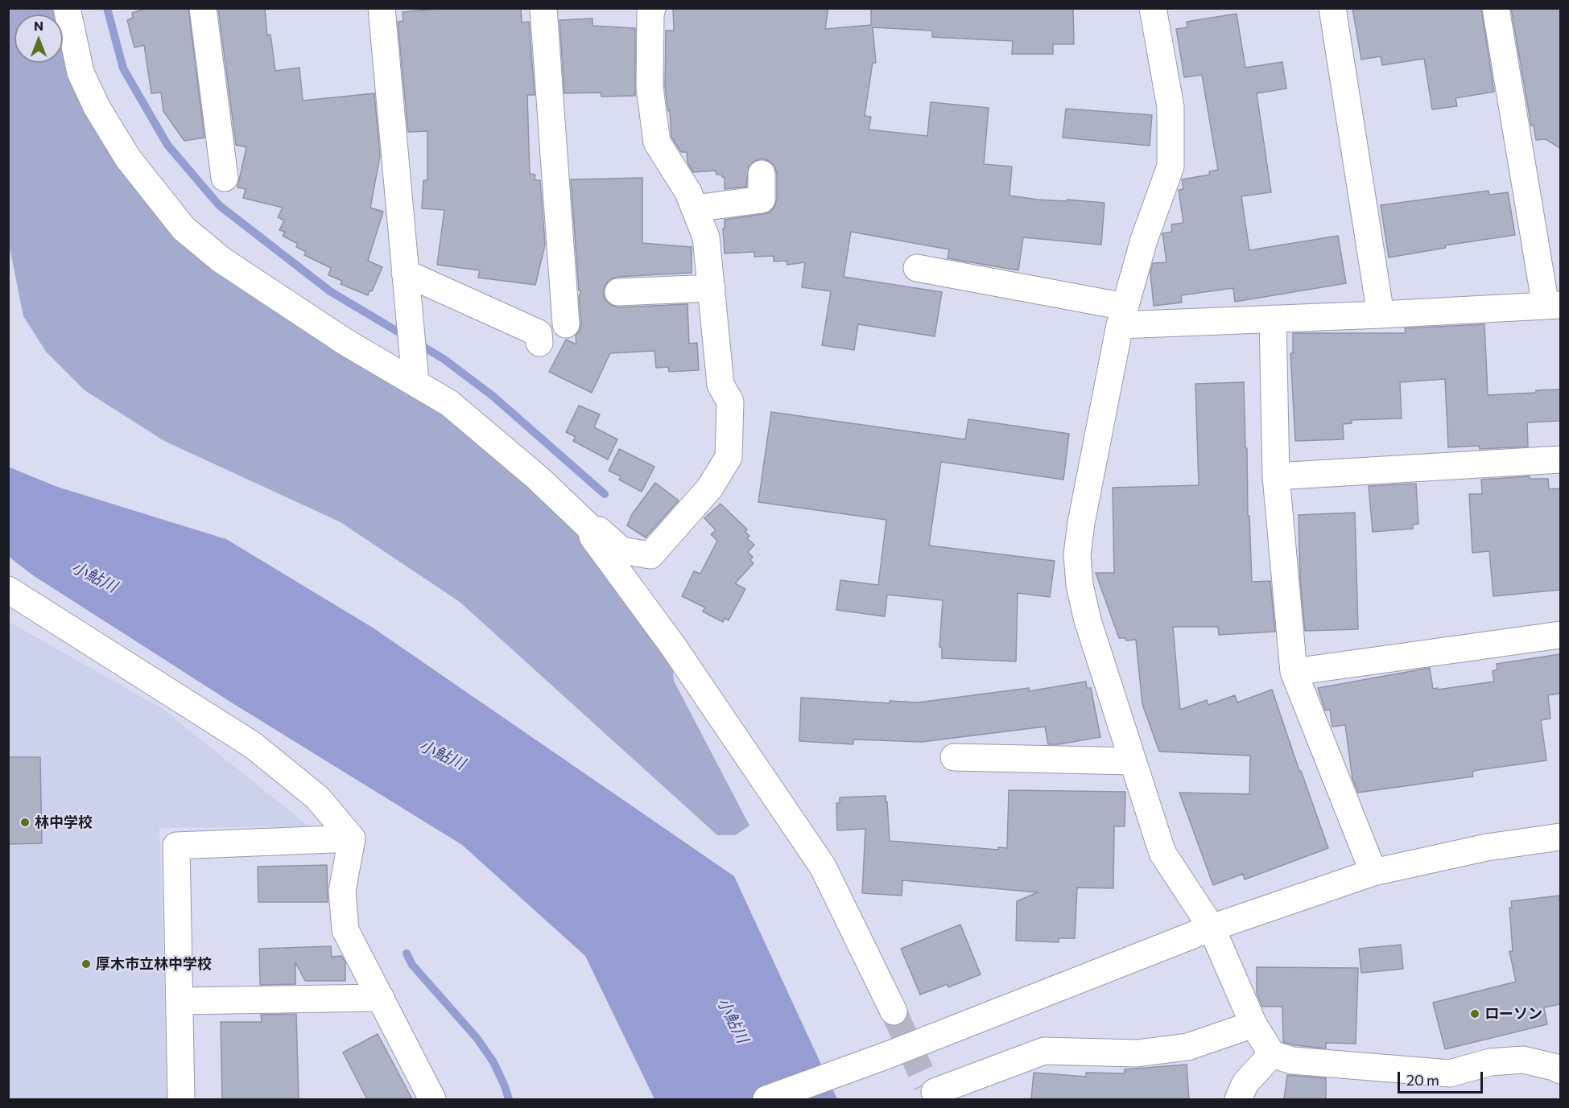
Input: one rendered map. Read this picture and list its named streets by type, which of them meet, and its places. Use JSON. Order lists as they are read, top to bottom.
{
  "water": ["小鮎川"],
  "places": ["林中学校", "厚木市立林中学校", "ローソン"],
  "scale_bar": "20 m",
  "north": "top"
}
